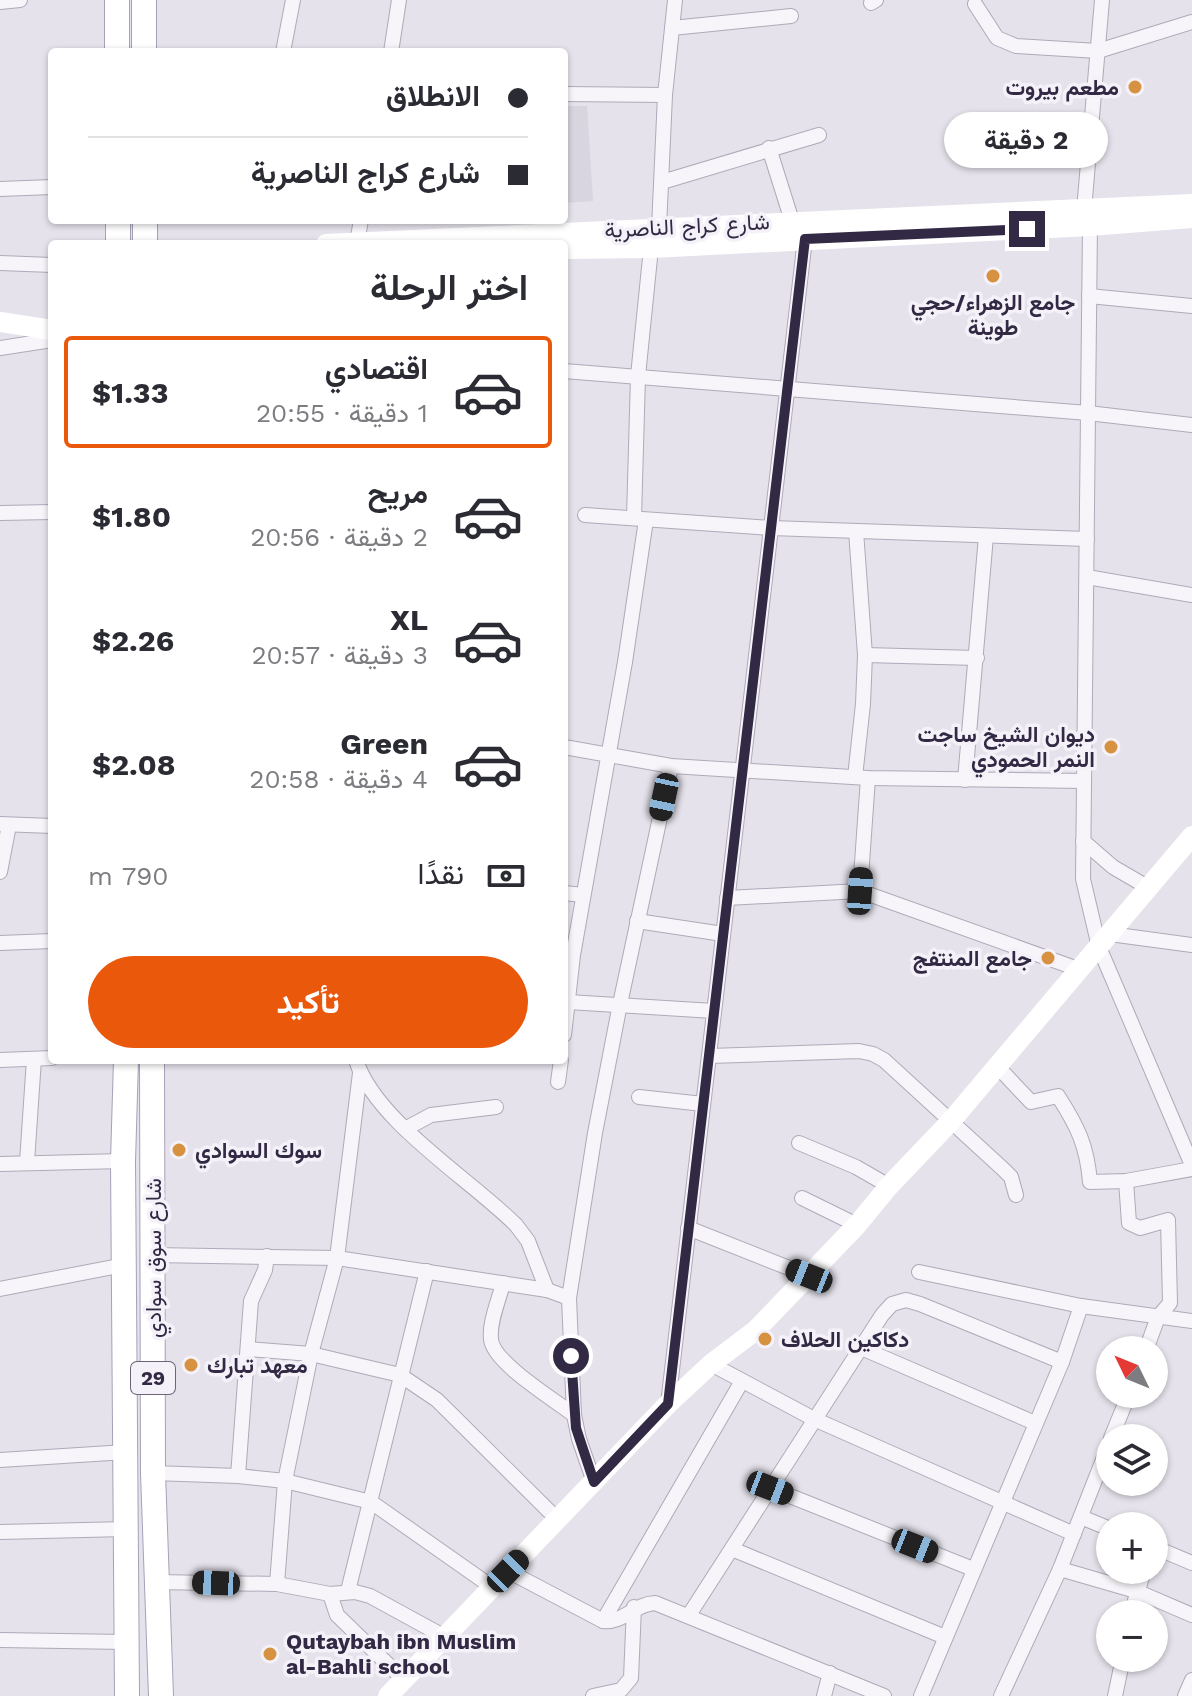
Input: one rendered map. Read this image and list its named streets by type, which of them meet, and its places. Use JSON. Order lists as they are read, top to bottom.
{
  "streets": {
    "main road": ["شارع كراج الناصرية", "شارع سوق سوادي", "29"]
  },
  "places": [
    "مطعم بيروت",
    "جامع الزهراء/حجي طوينة",
    "ديوان الشيخ ساجت النمر الحمودي",
    "جامع المنتفج",
    "سوك السوادي",
    "دكاكين الحلاف",
    "معهد تبارك",
    "Qutaybah ibn Muslim al-Bahli school"
  ],
  "north": "top left",
  "page": {
    "banner": ["الانطلاق", "شارع كراج الناصرية"],
    "bubble": "2 دقيقة",
    "heading": "اختر الرحلة",
    "list": [
      {
        "name": "اقتصادي",
        "note": "1 دقيقة · 20:55",
        "value": "$1.33"
      },
      {
        "name": "مريح",
        "note": "2 دقيقة · 20:56",
        "value": "$1.80"
      },
      {
        "name": "XL",
        "note": "3 دقيقة · 20:57",
        "value": "$2.26"
      },
      {
        "name": "Green",
        "note": "4 دقيقة · 20:58",
        "value": "$2.08"
      }
    ],
    "pay": ["نقدًا", "790 m"],
    "buttons": "تأكيد",
    "map_buttons": ["+", "−"]
  }
}
